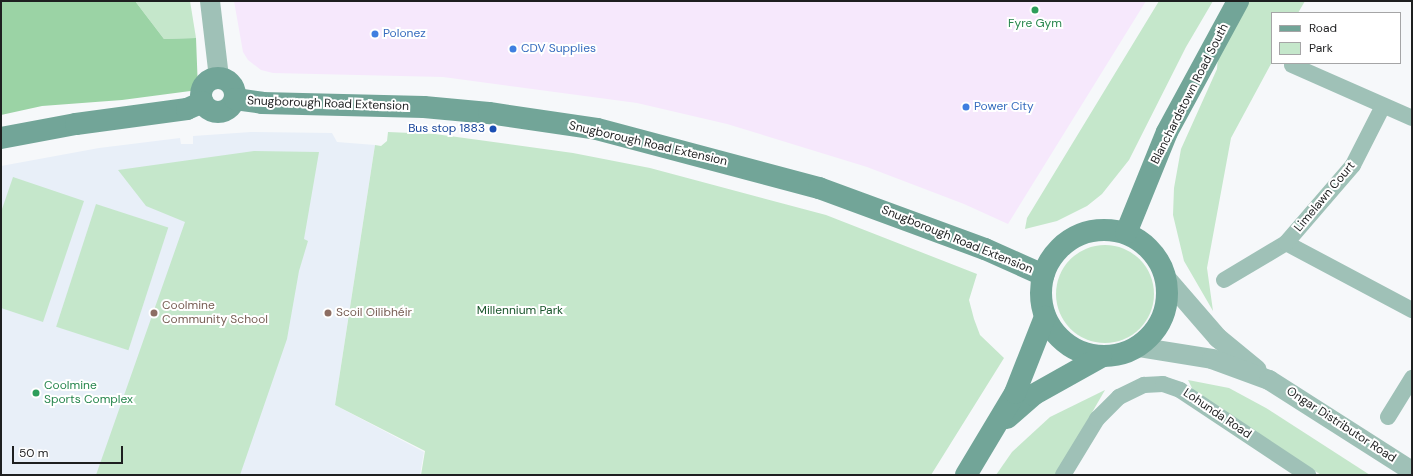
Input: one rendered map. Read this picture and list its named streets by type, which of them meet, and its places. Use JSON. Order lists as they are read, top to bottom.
{
  "streets": {
    "main road": ["Blanchardstown Road South", "Snugborough Road Extension"],
    "street": ["Limelawn Court", "Lohunda Road", "Ongar Distributor Road"]
  },
  "crossings": [
    ["Blanchardstown Road South", "Snugborough Road Extension"],
    ["Blanchardstown Road South", "Ongar Distributor Road"],
    ["Snugborough Road Extension", "Ongar Distributor Road"]
  ],
  "parks": ["Millennium Park"],
  "places": [
    "Fyre Gym",
    "Polonez",
    "CDV Supplies",
    "Power City",
    "Bus stop 1883",
    "Coolmine Community School",
    "Scoil Oilibhéir",
    "Coolmine Sports Complex"
  ],
  "legend": ["Road", "Park"],
  "scale_bar": "50 m"
}
